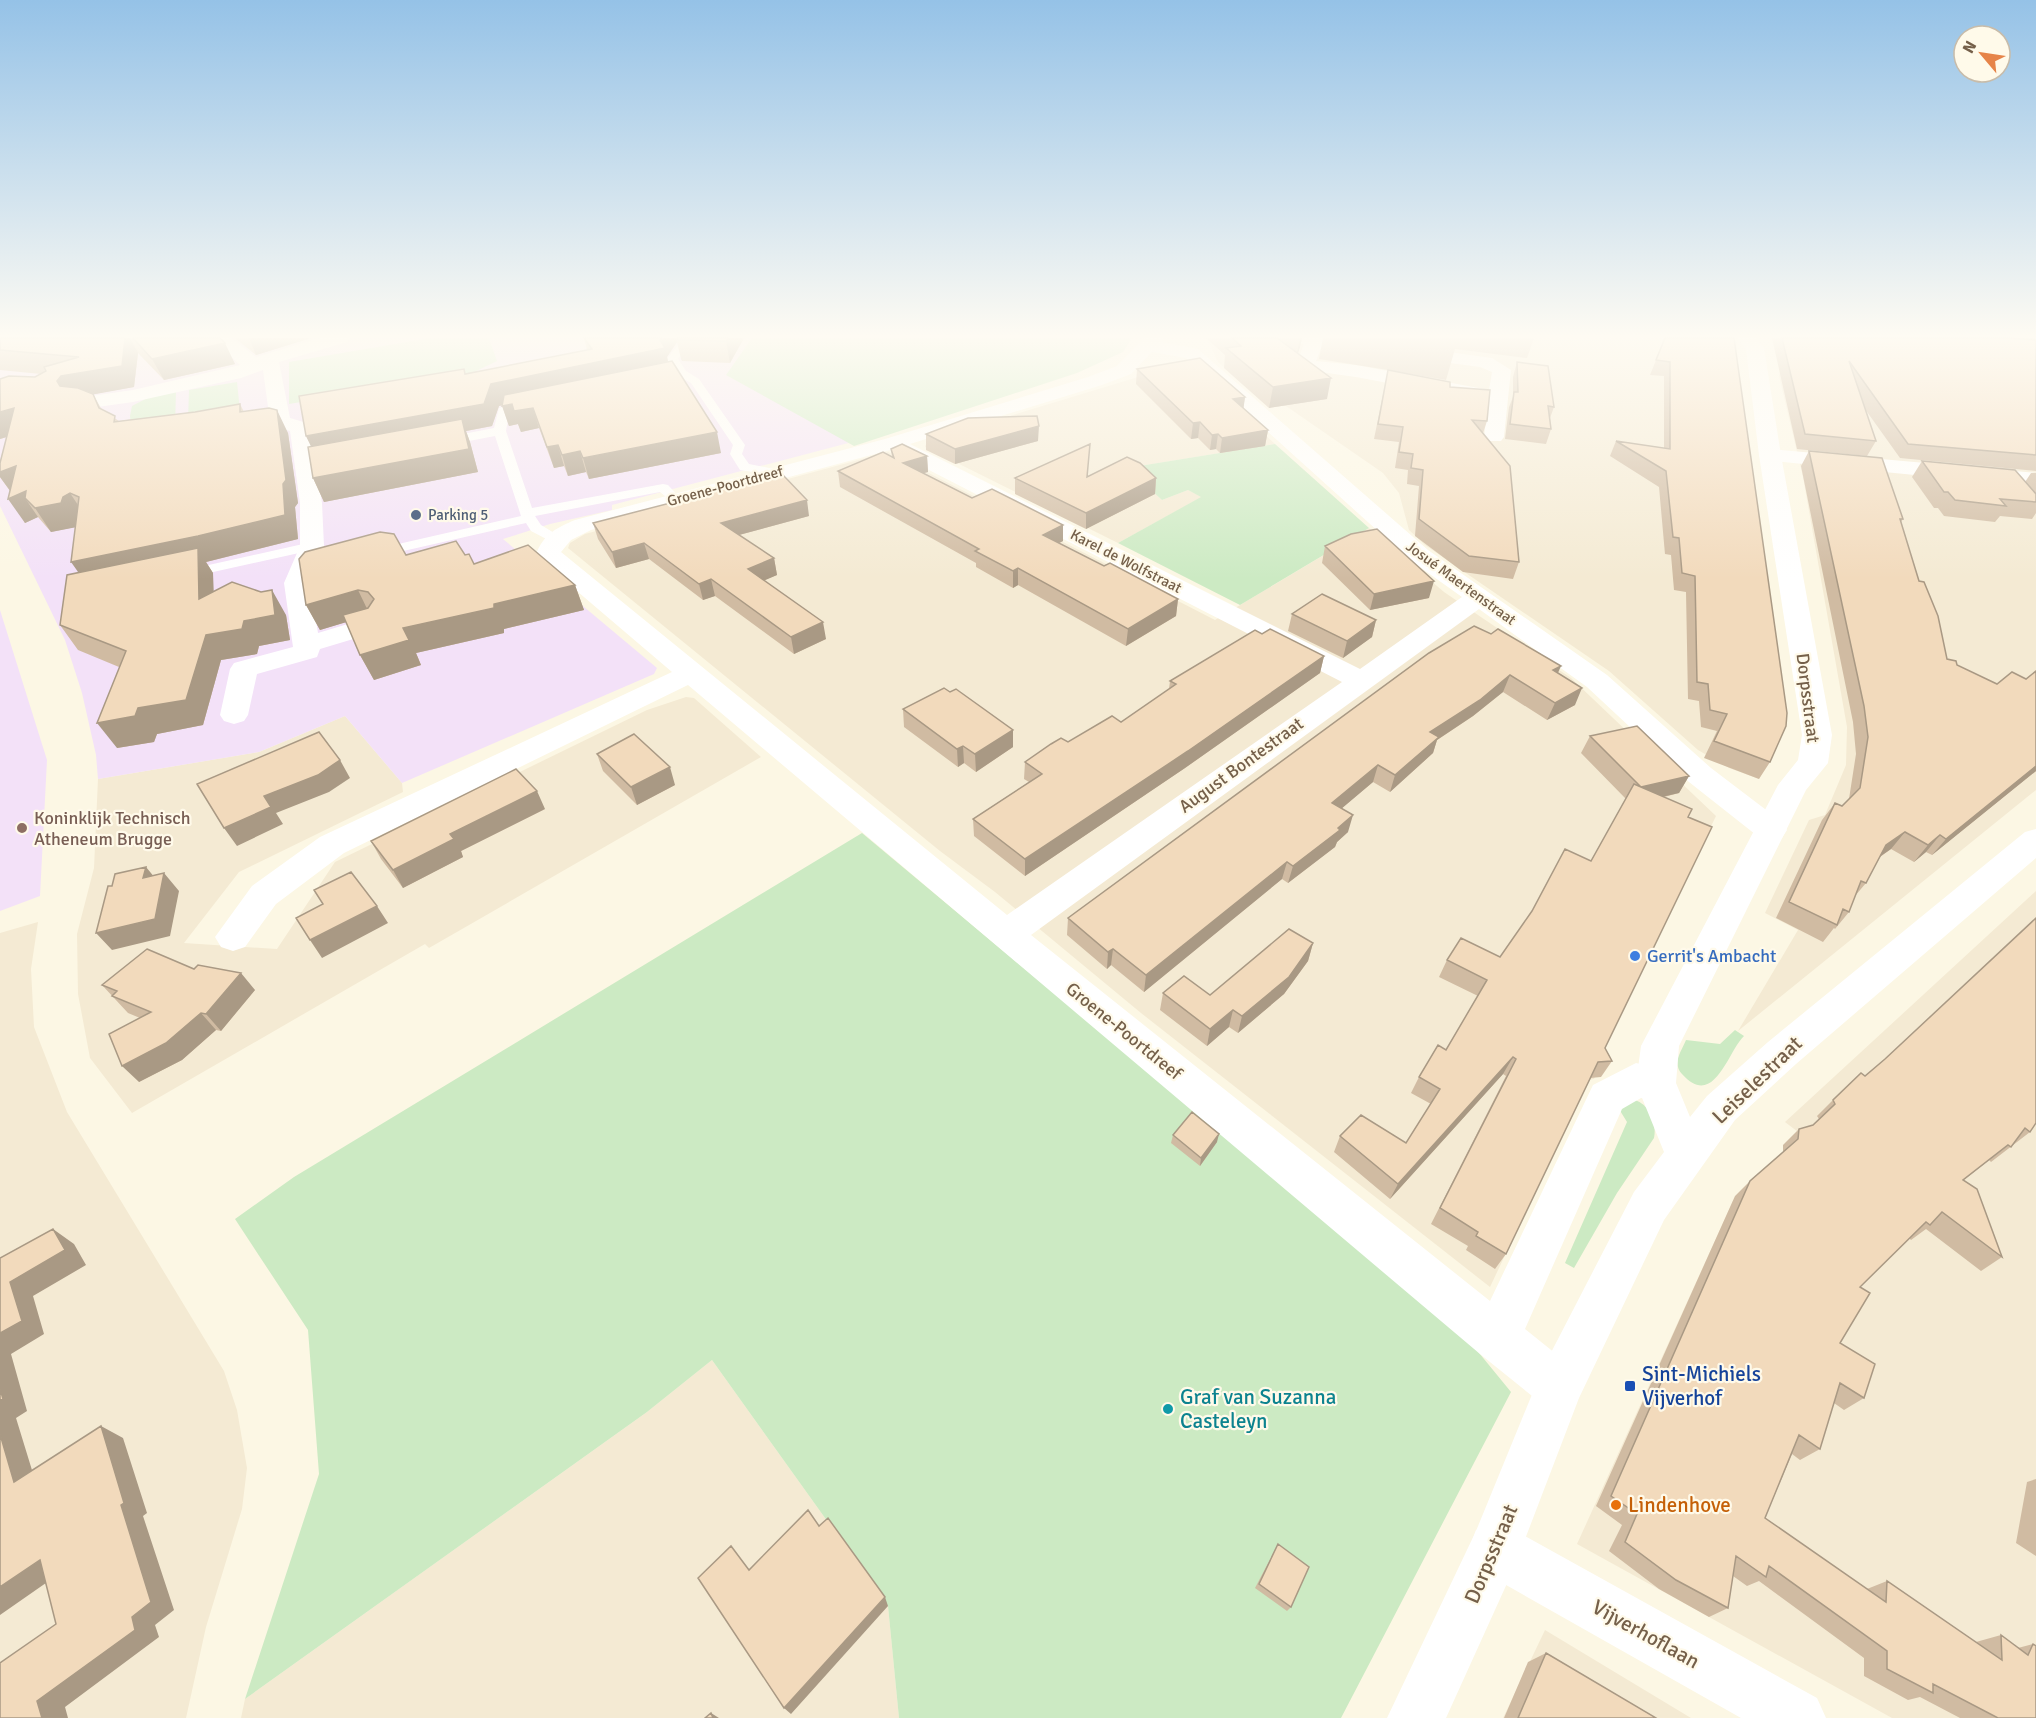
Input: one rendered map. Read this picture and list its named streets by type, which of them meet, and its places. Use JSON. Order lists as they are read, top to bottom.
{
  "streets": {
    "street": [
      "Groene-Poortdreef",
      "Karel de Wolfstraat",
      "Josué Maertenstraat",
      "Dorpsstraat",
      "August Bontestraat",
      "Leiselestraat",
      "Vijverhoflaan"
    ]
  },
  "crossings": [
    ["Groene-Poortdreef", "Karel de Wolfstraat"],
    ["Groene-Poortdreef", "Dorpsstraat"],
    ["Groene-Poortdreef", "August Bontestraat"],
    ["Groene-Poortdreef", "Leiselestraat"],
    ["Karel de Wolfstraat", "August Bontestraat"],
    ["Josué Maertenstraat", "Dorpsstraat"],
    ["Josué Maertenstraat", "August Bontestraat"],
    ["Dorpsstraat", "Leiselestraat"],
    ["Dorpsstraat", "Vijverhoflaan"]
  ],
  "places": {
    "other": [
      "Parking 5",
      "Koninklijk Technisch Atheneum Brugge",
      "Gerrit's Ambacht",
      "Graf van Suzanna Casteleyn",
      "Lindenhove"
    ],
    "transit": ["Sint-Michiels Vijverhof"]
  },
  "north": "top left"
}
